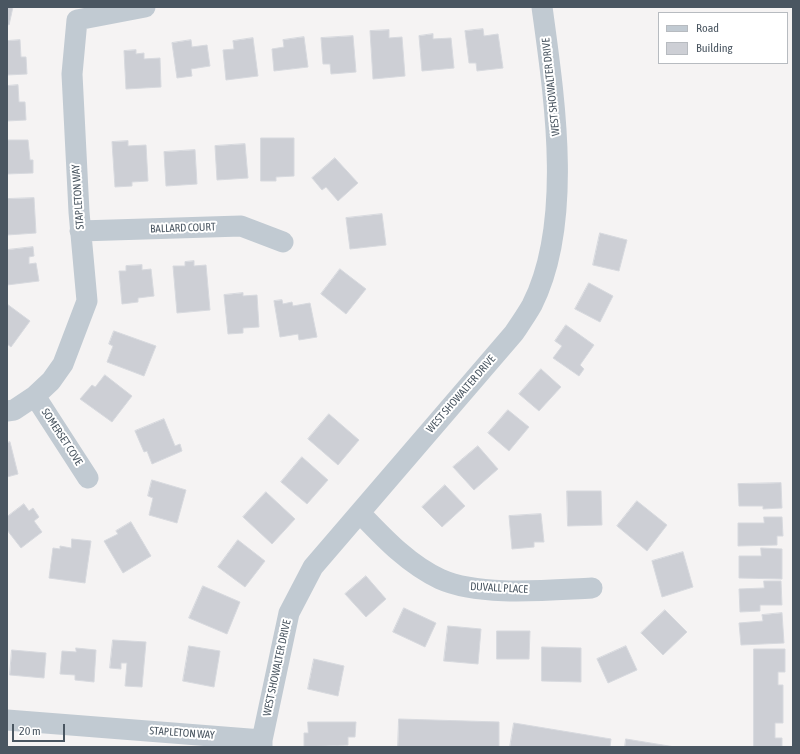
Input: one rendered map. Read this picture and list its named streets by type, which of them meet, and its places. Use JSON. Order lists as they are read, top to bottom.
{
  "streets": {
    "street": [
      "WEST SHOWALTER DRIVE",
      "STAPLETON WAY",
      "BALLARD COURT",
      "SOMERSET COVE",
      "DUVALL PLACE"
    ]
  },
  "crossings": [
    ["WEST SHOWALTER DRIVE", "STAPLETON WAY"],
    ["WEST SHOWALTER DRIVE", "DUVALL PLACE"],
    ["STAPLETON WAY", "BALLARD COURT"],
    ["STAPLETON WAY", "SOMERSET COVE"]
  ],
  "legend": ["Road", "Building"],
  "scale_bar": "20 m"
}
